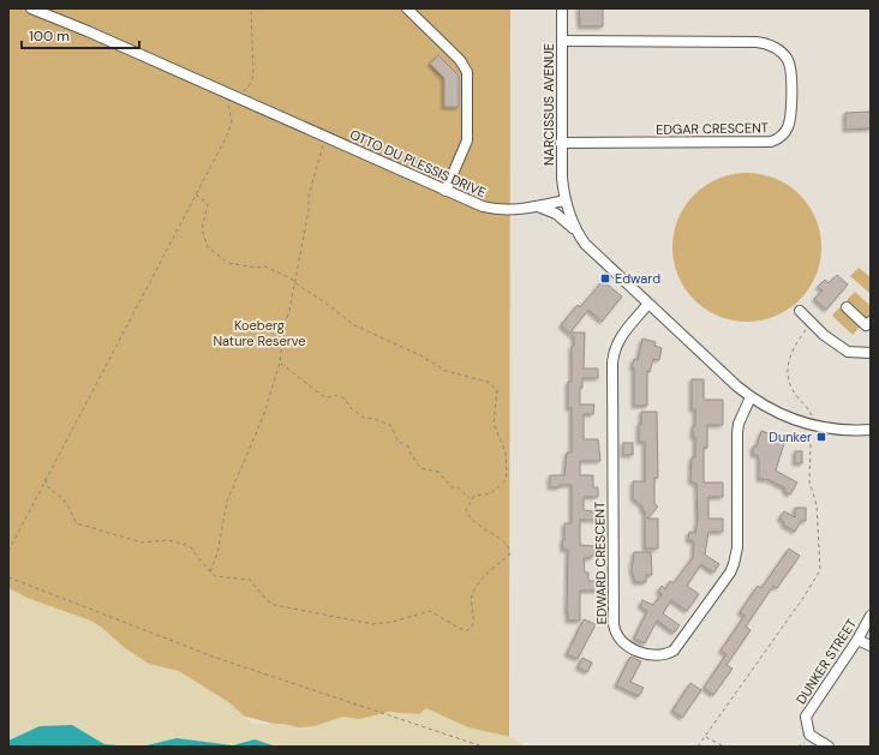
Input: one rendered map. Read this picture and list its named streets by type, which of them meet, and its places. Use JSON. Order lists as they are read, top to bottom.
{
  "streets": {
    "street": [
      "NARCISSUS AVENUE",
      "EDGAR CRESCENT",
      "OTTO DU PLESSIS DRIVE",
      "EDWARD CRESCENT",
      "DUNKER STREET"
    ]
  },
  "crossings": [
    ["NARCISSUS AVENUE", "EDGAR CRESCENT"],
    ["NARCISSUS AVENUE", "OTTO DU PLESSIS DRIVE"]
  ],
  "parks": ["Koeberg Nature Reserve"],
  "places": {
    "transit": ["Edward", "Dunker"]
  },
  "scale_bar": "100 m"
}
